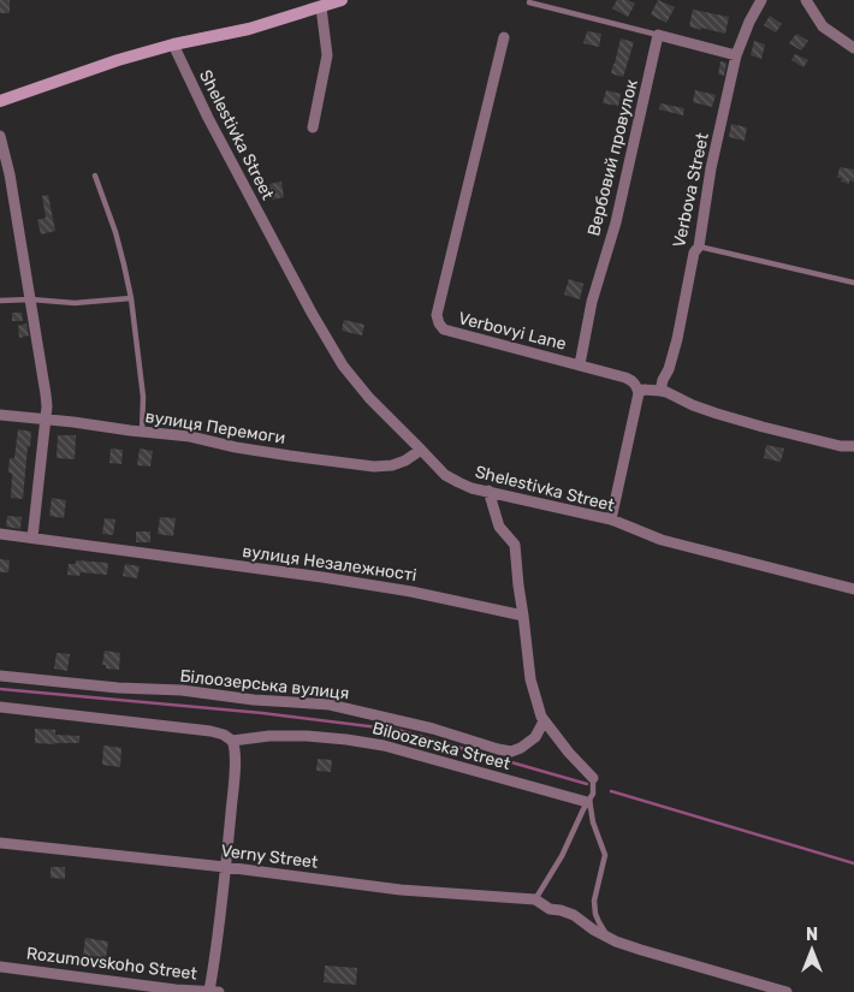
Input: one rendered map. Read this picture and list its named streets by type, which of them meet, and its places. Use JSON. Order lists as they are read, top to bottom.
{
  "streets": {
    "street": [
      "Shelestivka Street",
      "Вербовий провулок",
      "Verbova Street",
      "Verbovyi Lane",
      "вулиця Перемоги",
      "вулиця Незалежності",
      "Білоозерська вулиця",
      "Biloozerska Street",
      "Verny Street",
      "Rozumovskoho Street"
    ]
  },
  "crossings": [
    ["Shelestivka Street", "вулиця Перемоги"],
    ["Вербовий провулок", "Verbovyi Lane"]
  ],
  "north": "top"
}
